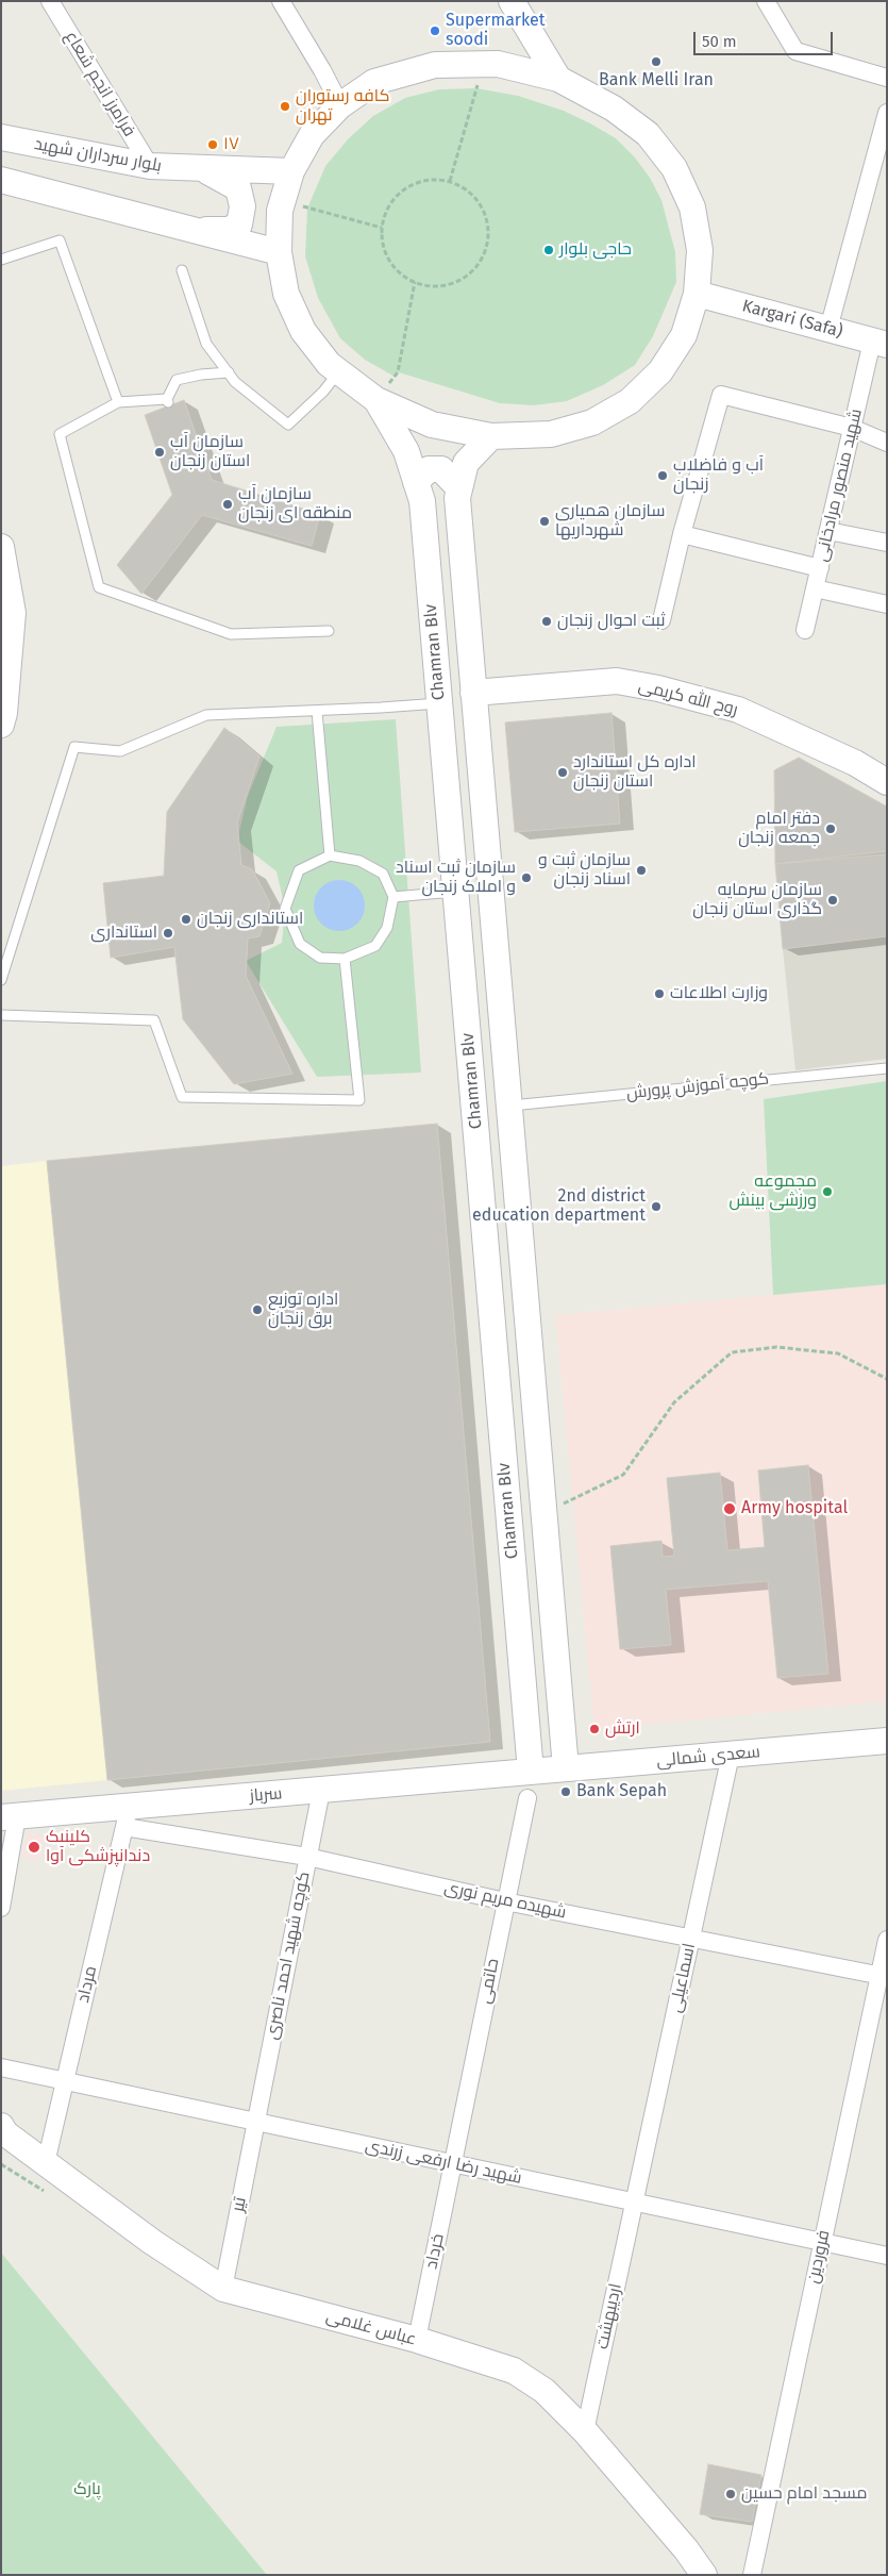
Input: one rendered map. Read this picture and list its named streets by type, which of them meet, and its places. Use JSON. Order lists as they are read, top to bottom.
{
  "streets": {
    "main road": [
      "بلوار سرداران شهید",
      "Kargari (Safa)",
      "Chamran Blv",
      "روح الله کریمی",
      "سعدی شمالی",
      "سرباز",
      "عباس غلامی"
    ],
    "street": [
      "فرامرز انجم شعاع",
      "شهید منصور مرادخانی",
      "شهیده مریم نوری",
      "کوچه شهید احمد ناصری",
      "اسماعیلی",
      "حاتمی",
      "مرداد",
      "شهید رضا ارفعی زرندی",
      "تیر",
      "خرداد",
      "فروردین",
      "اردیبهشت"
    ],
    "lane": ["کوچه آموزش پرورش"]
  },
  "crossings": [
    ["فرامرز انجم شعاع", "بلوار سرداران شهید"],
    ["Kargari (Safa)", "شهید منصور مرادخانی"],
    ["Chamran Blv", "روح الله کریمی"],
    ["Chamran Blv", "کوچه آموزش پرورش"],
    ["Chamran Blv", "سعدی شمالی"],
    ["Chamran Blv", "سرباز"],
    ["سعدی شمالی", "سرباز"],
    ["سعدی شمالی", "اسماعیلی"],
    ["سرباز", "شهیده مریم نوری"],
    ["سرباز", "کوچه شهید احمد ناصری"],
    ["سرباز", "مرداد"],
    ["شهیده مریم نوری", "کوچه شهید احمد ناصری"],
    ["شهیده مریم نوری", "اسماعیلی"],
    ["شهیده مریم نوری", "حاتمی"],
    ["شهیده مریم نوری", "مرداد"],
    ["شهیده مریم نوری", "فروردین"],
    ["کوچه شهید احمد ناصری", "شهید رضا ارفعی زرندی"],
    ["کوچه شهید احمد ناصری", "تیر"],
    ["اسماعیلی", "شهید رضا ارفعی زرندی"],
    ["اسماعیلی", "اردیبهشت"],
    ["حاتمی", "شهید رضا ارفعی زرندی"],
    ["حاتمی", "خرداد"],
    ["مرداد", "شهید رضا ارفعی زرندی"],
    ["مرداد", "عباس غلامی"],
    ["شهید رضا ارفعی زرندی", "تیر"],
    ["شهید رضا ارفعی زرندی", "خرداد"],
    ["شهید رضا ارفعی زرندی", "فروردین"],
    ["شهید رضا ارفعی زرندی", "اردیبهشت"],
    ["تیر", "عباس غلامی"],
    ["خرداد", "عباس غلامی"],
    ["اردیبهشت", "عباس غلامی"]
  ],
  "parks": ["پارک"],
  "places": [
    "Supermarket soodi",
    "Bank Melli Iran",
    "کافه رستوران تهران",
    "۱۷",
    "حاجی بلوار",
    "سازمان آب استان زنجان",
    "آب و فاضلاب زنجان",
    "سازمان آب منطقه ای زنجان",
    "سازمان همیاری شهرداریها",
    "ثبت احوال زنجان",
    "اداره کل استاندارد استان زنجان",
    "دفتر امام جمعه زنجان",
    "سازمان ثبت و اسناد زنجان",
    "سازمان ثبت اسناد و املاک زنجان",
    "سازمان سرمایه گذاری استان زنجان",
    "استانداری زنجان",
    "استانداری",
    "وزارت اطلاعات",
    "مجموعه ورزشی بینش",
    "2nd district education department",
    "اداره توزیع برق زنجان",
    "Army hospital",
    "ارتش",
    "Bank Sepah",
    "کلینیک دندانپزشکی آوا",
    "مسجد امام حسین"
  ],
  "scale_bar": "50 m"
}
